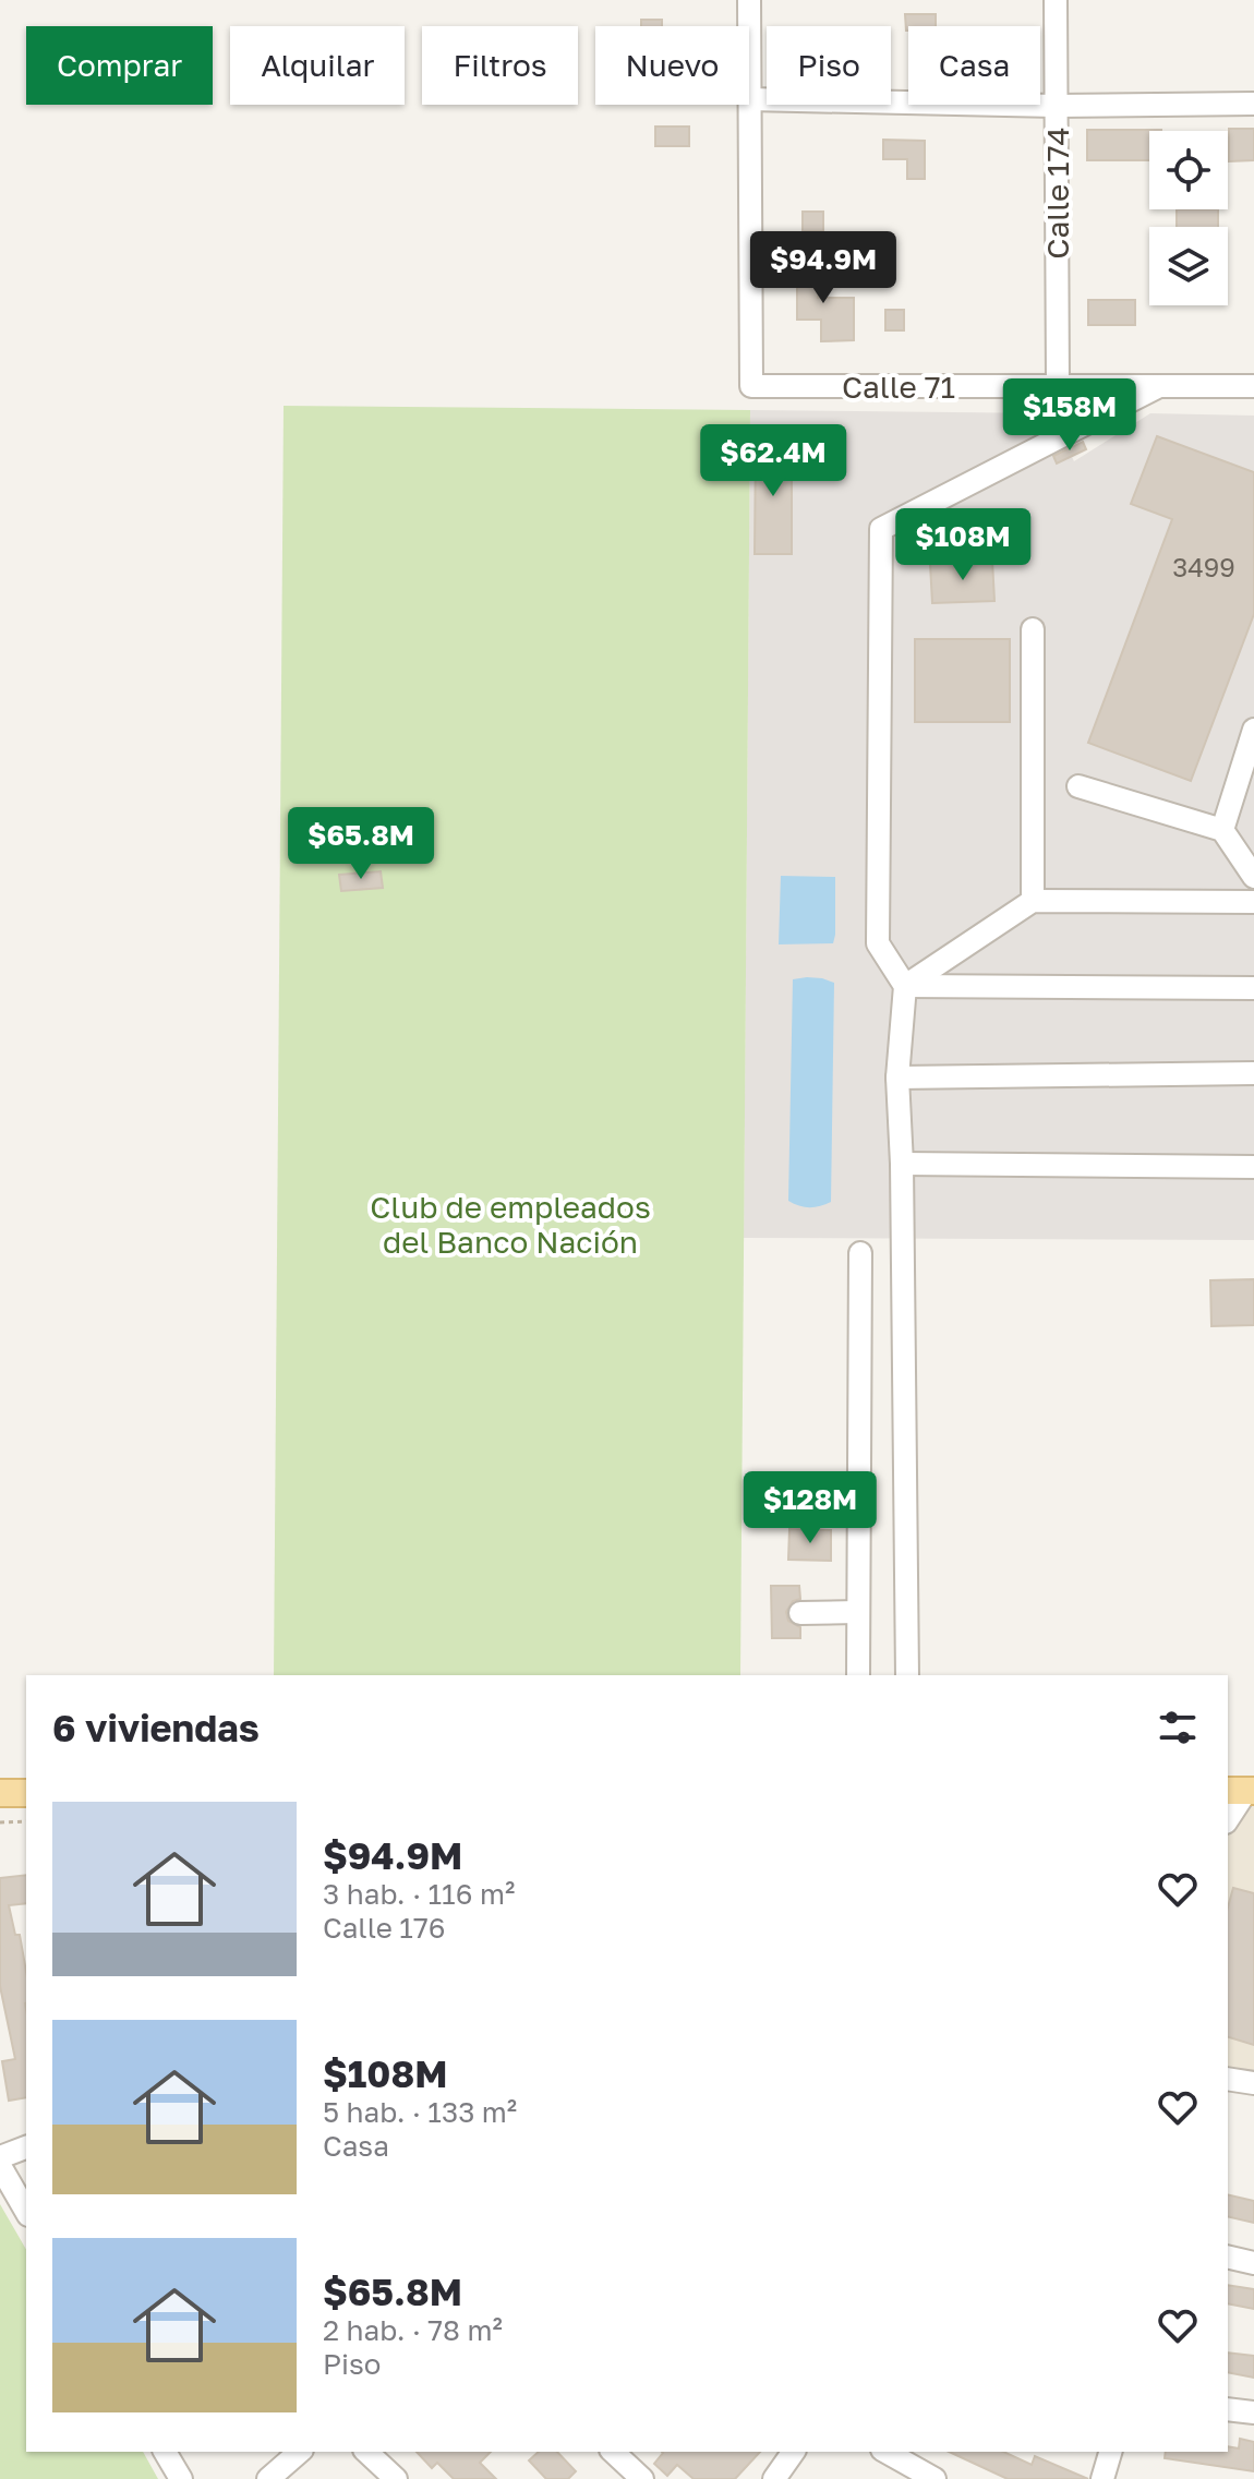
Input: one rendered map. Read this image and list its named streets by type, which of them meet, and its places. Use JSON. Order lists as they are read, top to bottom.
{
  "streets": {
    "street": ["Calle 174", "Calle 71"]
  },
  "crossings": [
    ["Calle 174", "Calle 71"]
  ],
  "parks": ["Club de empleados del Banco Nación"],
  "house_numbers": ["3499"],
  "page": {
    "chip": [
      "Comprar",
      "Alquilar",
      "Filtros",
      "Nuevo",
      "Piso",
      "Casa"
    ],
    "price": [
      "$94.9M",
      "$158M",
      "$62.4M",
      "$108M",
      "$65.8M",
      "$128M"
    ],
    "heading": "6 viviendas",
    "list": [
      {
        "name": "$94.9M",
        "note": "3 hab. · 116 m² · Calle 176"
      },
      {
        "name": "$108M",
        "note": "5 hab. · 133 m² · Casa"
      },
      {
        "name": "$65.8M",
        "note": "2 hab. · 78 m² · Piso"
      }
    ]
  }
}
